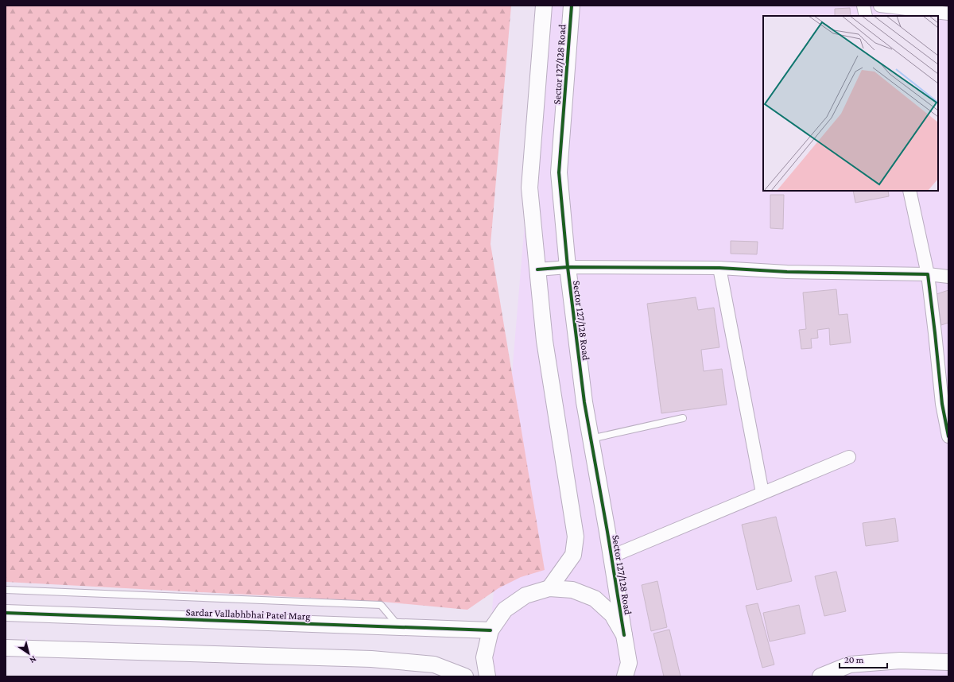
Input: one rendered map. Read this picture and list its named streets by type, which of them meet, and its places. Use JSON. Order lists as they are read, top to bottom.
{
  "streets": {
    "street": ["Sector 127/128 Road", "Sardar Vallabhbhai Patel Marg"]
  },
  "scale_bar": "20 m",
  "north": "bottom right"
}
